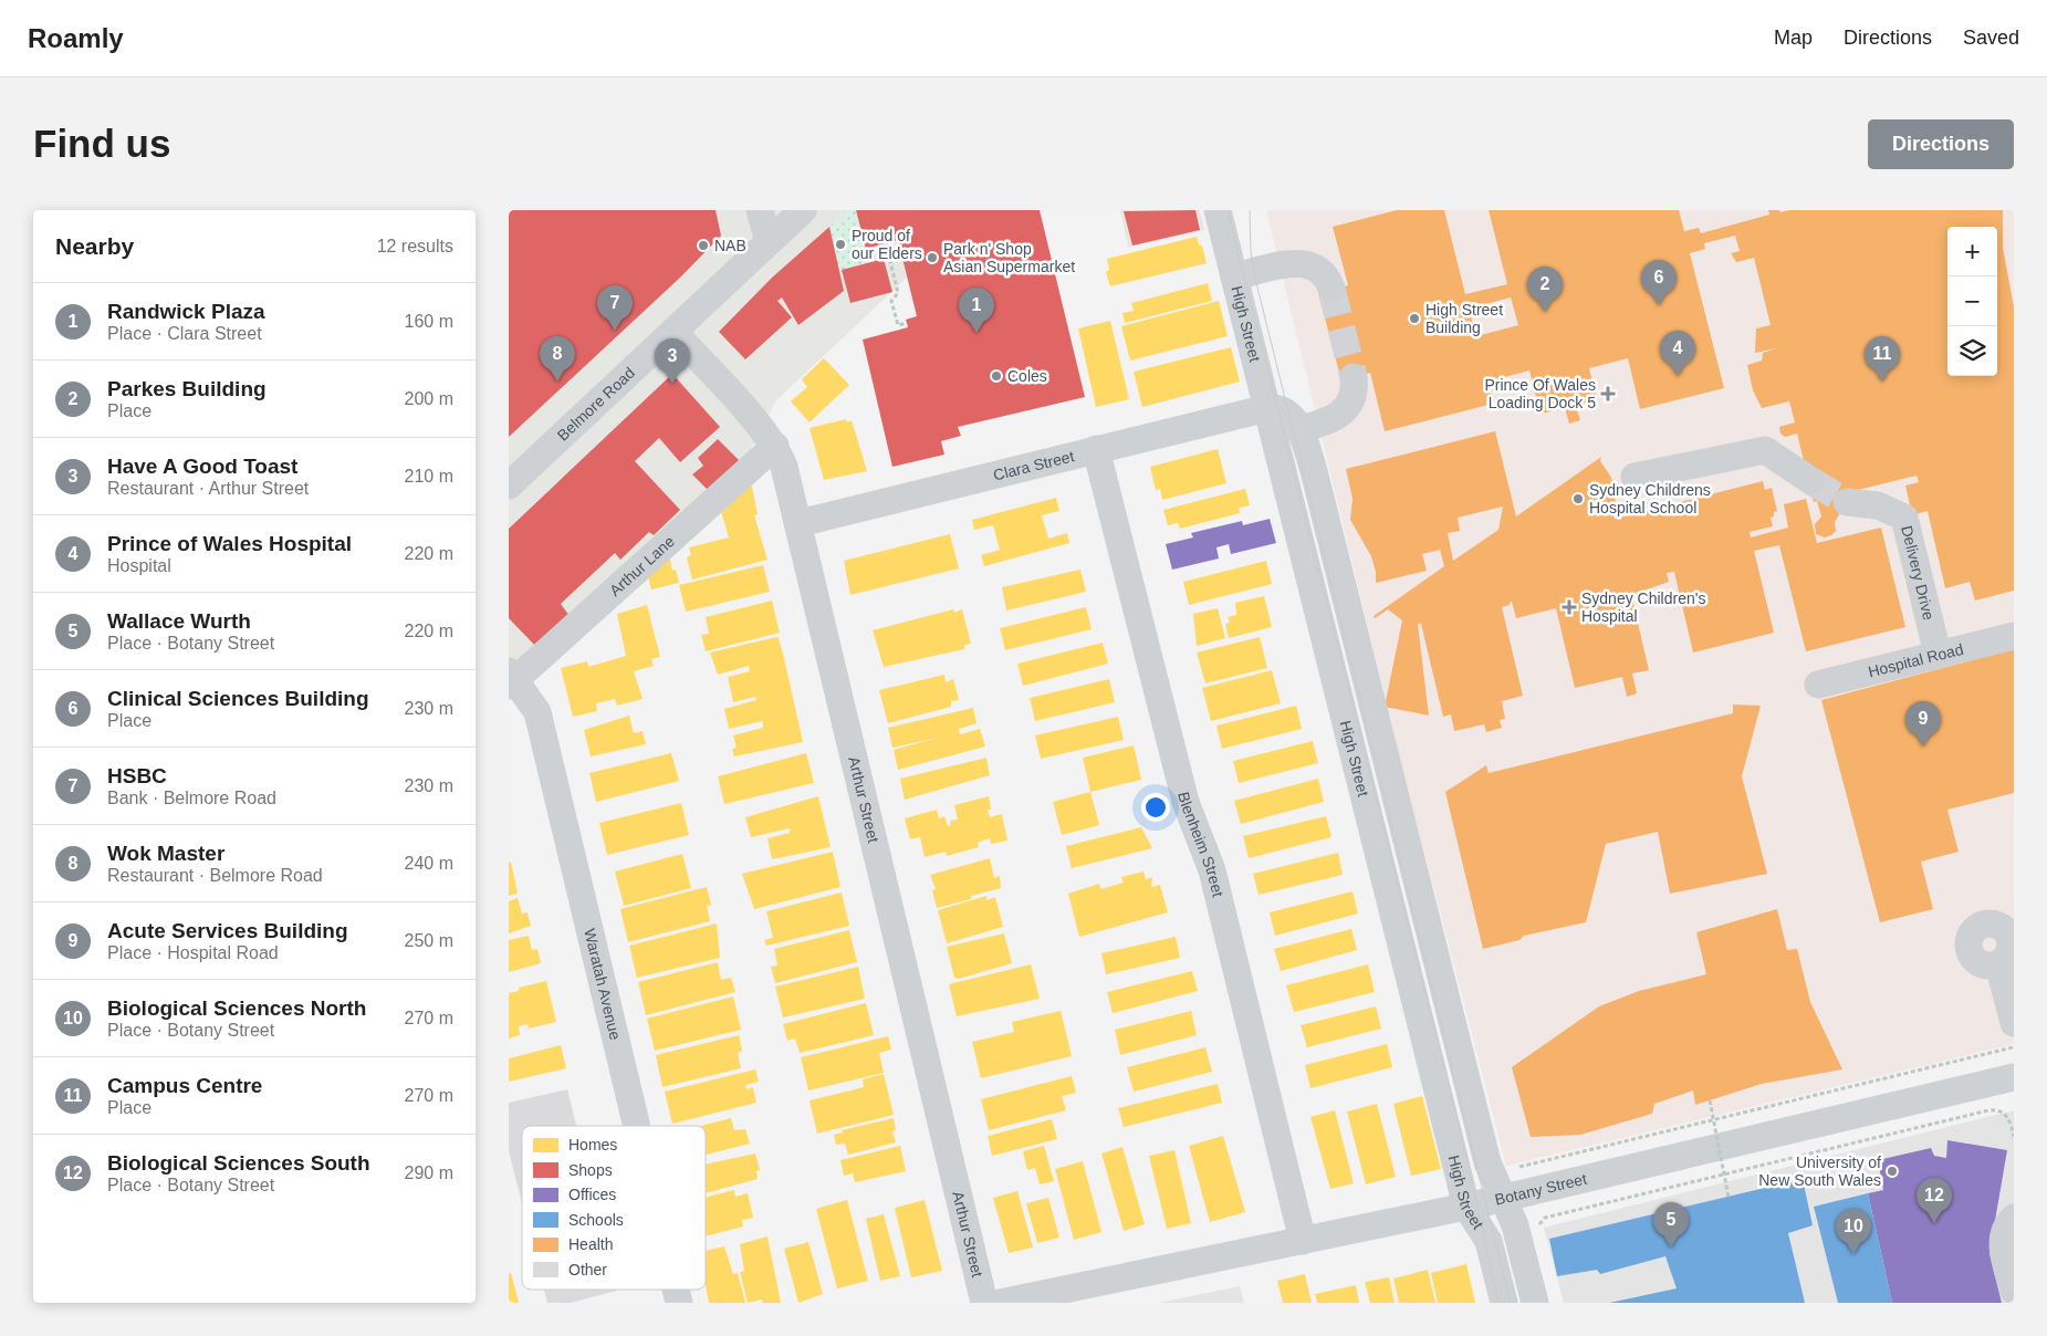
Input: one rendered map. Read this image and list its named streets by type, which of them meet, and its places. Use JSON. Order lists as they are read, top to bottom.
{
  "streets": {
    "street": [
      "High Street",
      "Belmore Road",
      "Clara Street",
      "Arthur Lane",
      "Delivery Drive",
      "Hospital Road",
      "Arthur Street",
      "Blenheim Street",
      "Waratah Avenue",
      "Botany Street"
    ]
  },
  "crossings": [
    ["High Street", "Clara Street"],
    ["High Street", "Botany Street"],
    ["Belmore Road", "Arthur Street"],
    ["Clara Street", "Arthur Street"],
    ["Clara Street", "Blenheim Street"],
    ["Arthur Lane", "Arthur Street"],
    ["Arthur Lane", "Waratah Avenue"],
    ["Delivery Drive", "Hospital Road"],
    ["Blenheim Street", "Botany Street"]
  ],
  "places": {
    "other": [
      "Proud of our Elders",
      "NAB",
      "Park n' Shop Asian Supermarket",
      "High Street Building",
      "Coles",
      "Sydney Childrens Hospital School",
      "University of New South Wales"
    ],
    "health": ["Prince Of Wales Loading Dock 5", "Sydney Children's Hospital"]
  },
  "legend": [
    "Homes",
    "Shops",
    "Offices",
    "Schools",
    "Health",
    "Other"
  ],
  "page": {
    "header": "Roamly",
    "nav": ["Map", "Directions", "Saved"],
    "buttons": "Directions",
    "title": "Find us",
    "heading": ["Nearby", "12 results"],
    "map_buttons": ["+", "−"],
    "pins": [
      "6",
      "2",
      "7",
      "1",
      "4",
      "8",
      "11",
      "3",
      "9",
      "12",
      "5",
      "10"
    ],
    "list": [
      {
        "mark": "1",
        "name": "Randwick Plaza",
        "note": "Place · Clara Street",
        "value": "160 m"
      },
      {
        "mark": "2",
        "name": "Parkes Building",
        "note": "Place",
        "value": "200 m"
      },
      {
        "mark": "3",
        "name": "Have A Good Toast",
        "note": "Restaurant · Arthur Street",
        "value": "210 m"
      },
      {
        "mark": "4",
        "name": "Prince of Wales Hospital",
        "note": "Hospital",
        "value": "220 m"
      },
      {
        "mark": "5",
        "name": "Wallace Wurth",
        "note": "Place · Botany Street",
        "value": "220 m"
      },
      {
        "mark": "6",
        "name": "Clinical Sciences Building",
        "note": "Place",
        "value": "230 m"
      },
      {
        "mark": "7",
        "name": "HSBC",
        "note": "Bank · Belmore Road",
        "value": "230 m"
      },
      {
        "mark": "8",
        "name": "Wok Master",
        "note": "Restaurant · Belmore Road",
        "value": "240 m"
      },
      {
        "mark": "9",
        "name": "Acute Services Building",
        "note": "Place · Hospital Road",
        "value": "250 m"
      },
      {
        "mark": "10",
        "name": "Biological Sciences North",
        "note": "Place · Botany Street",
        "value": "270 m"
      },
      {
        "mark": "11",
        "name": "Campus Centre",
        "note": "Place",
        "value": "270 m"
      },
      {
        "mark": "12",
        "name": "Biological Sciences South",
        "note": "Place · Botany Street",
        "value": "290 m"
      }
    ]
  }
}
